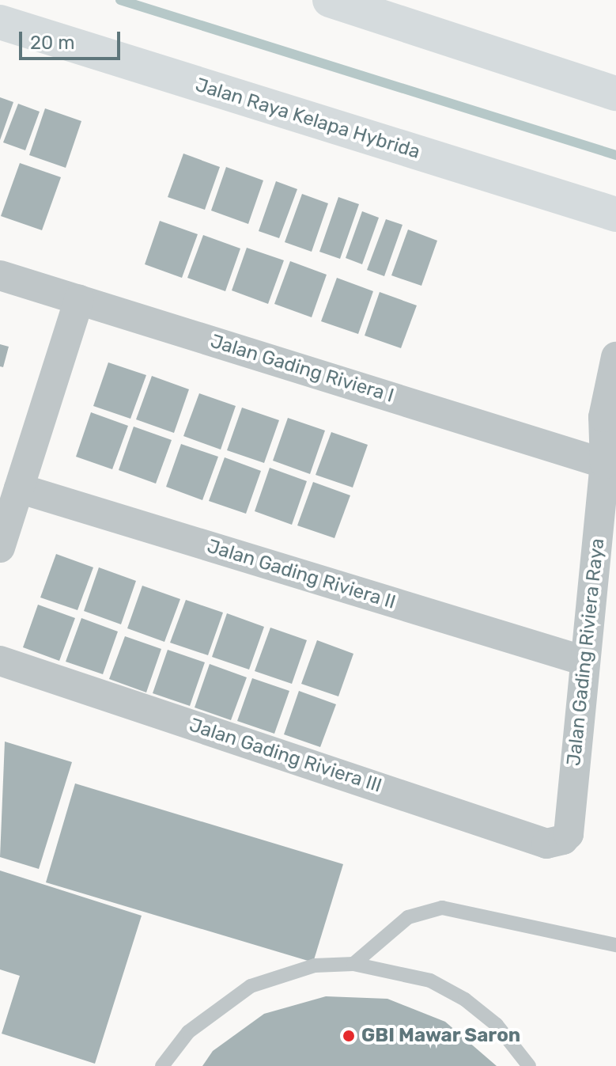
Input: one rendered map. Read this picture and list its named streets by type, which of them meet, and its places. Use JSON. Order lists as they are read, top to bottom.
{
  "streets": {
    "main road": ["Jalan Raya Kelapa Hybrida"],
    "street": [
      "Jalan Gading Riviera I",
      "Jalan Gading Riviera II",
      "Jalan Gading Riviera Raya",
      "Jalan Gading Riviera III"
    ]
  },
  "crossings": [
    ["Jalan Gading Riviera I", "Jalan Gading Riviera Raya"],
    ["Jalan Gading Riviera II", "Jalan Gading Riviera Raya"],
    ["Jalan Gading Riviera Raya", "Jalan Gading Riviera III"]
  ],
  "places": ["GBI Mawar Saron"],
  "scale_bar": "20 m"
}
